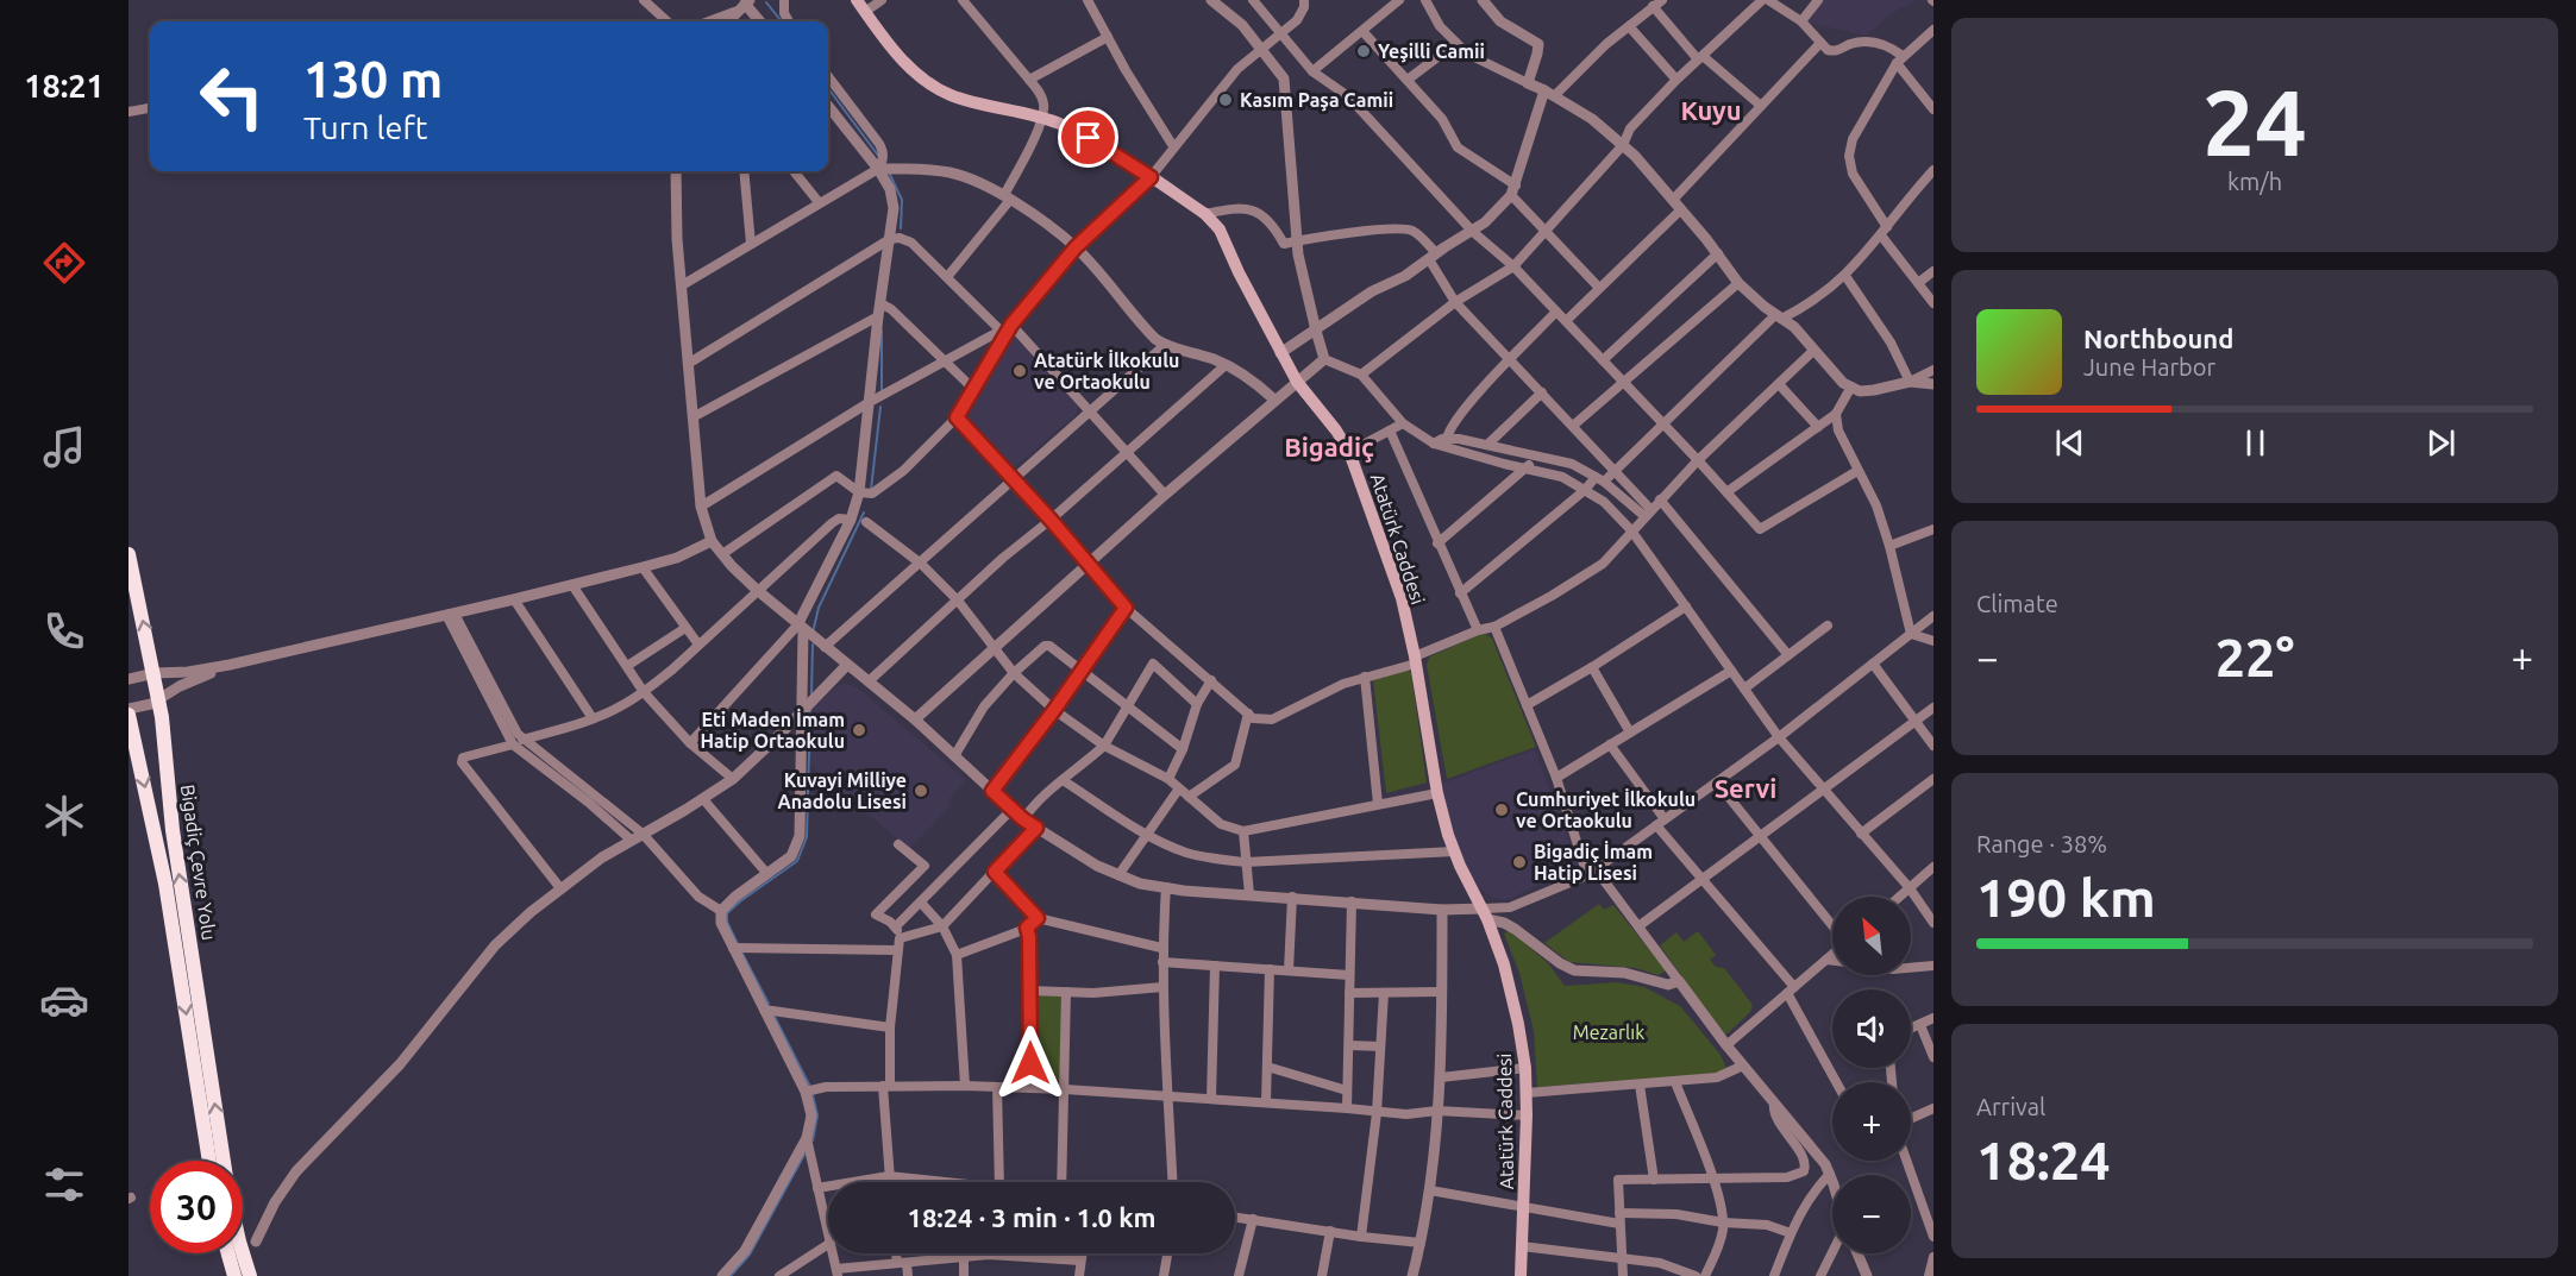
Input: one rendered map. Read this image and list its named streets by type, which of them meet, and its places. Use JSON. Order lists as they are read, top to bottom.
{
  "streets": {
    "highway": ["Bigadiç Çevre Yolu"],
    "main road": ["Atatürk Caddesi"]
  },
  "districts": ["Kuyu", "Bigadiç", "Servi"],
  "parks": ["Mezarlık"],
  "places": [
    "Yeşilli Camii",
    "Kasım Paşa Camii",
    "Atatürk İlkokulu ve Ortaokulu",
    "Eti Maden İmam Hatip Ortaokulu",
    "Kuvayi Milliye Anadolu Lisesi",
    "Cumhuriyet İlkokulu ve Ortaokulu",
    "Bigadiç İmam Hatip Lisesi"
  ],
  "north": "top left",
  "page": {
    "tabs": "18:21",
    "tile": [
      ["24", "km/h"],
      "Climate",
      ["Range · 38%", "190 km"],
      ["Arrival", "18:24"]
    ],
    "turn": ["130 m", "Turn left"],
    "song": ["Northbound", "June Harbor"],
    "heat": ["−", "22°", "+"],
    "map_buttons": ["+", "−"],
    "limit": "30",
    "trip": "18:24 · 3 min · 1.0 km"
  }
}
